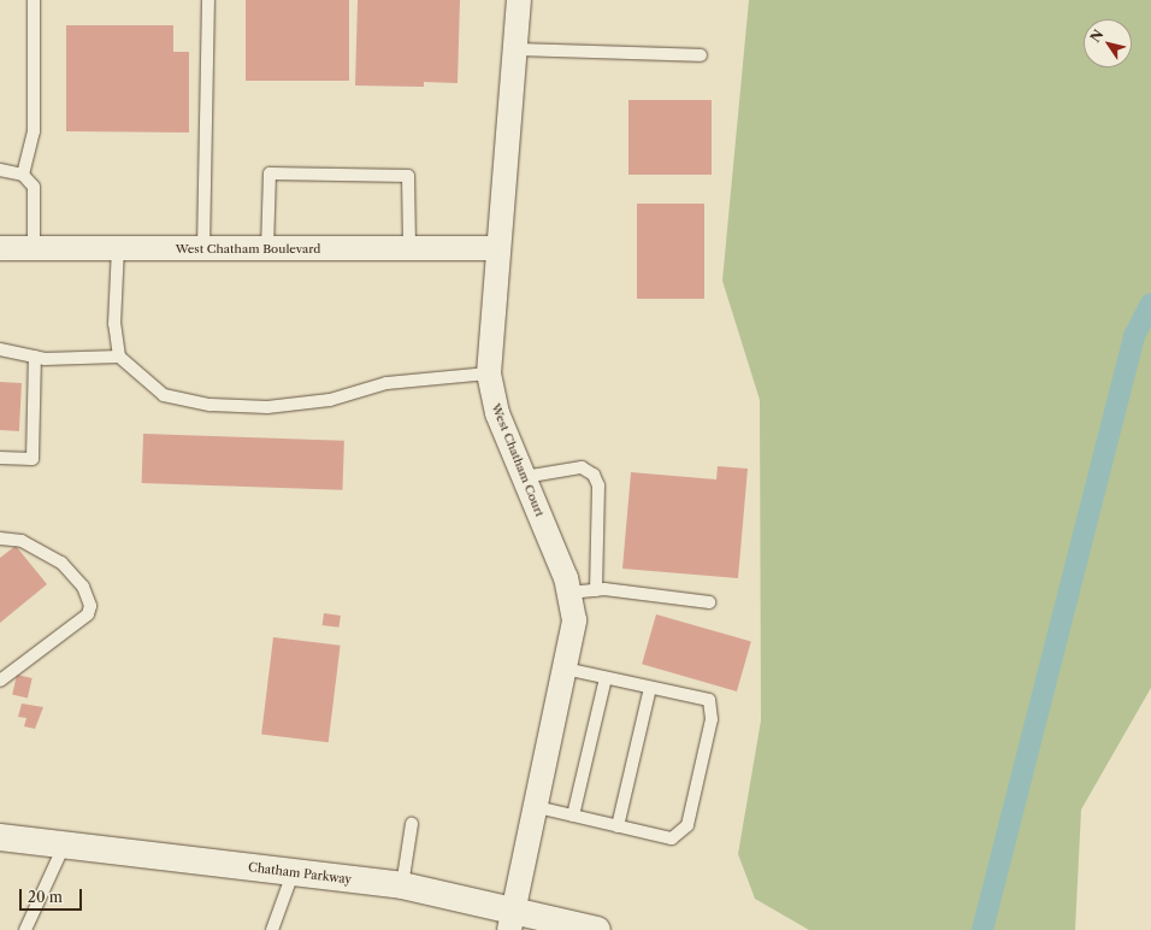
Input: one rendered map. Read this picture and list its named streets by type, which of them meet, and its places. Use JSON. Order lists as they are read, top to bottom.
{
  "streets": {
    "main road": ["Chatham Parkway"],
    "street": ["West Chatham Boulevard", "West Chatham Court"]
  },
  "crossings": [
    ["West Chatham Boulevard", "West Chatham Court"],
    ["West Chatham Court", "Chatham Parkway"]
  ],
  "scale_bar": "20 m",
  "north": "top left"
}
